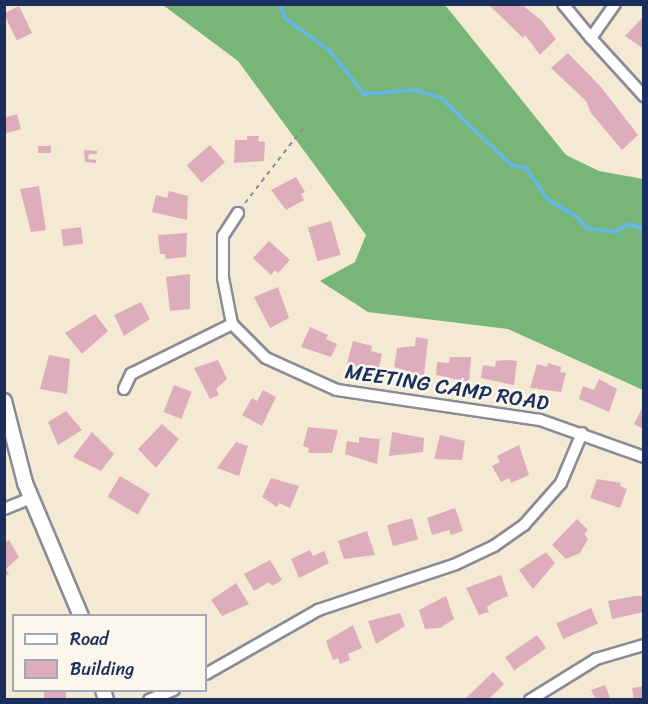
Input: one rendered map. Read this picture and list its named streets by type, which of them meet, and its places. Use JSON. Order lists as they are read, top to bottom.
{
  "streets": {
    "street": ["MEETING CAMP ROAD"]
  },
  "legend": ["Road", "Building"]
}
